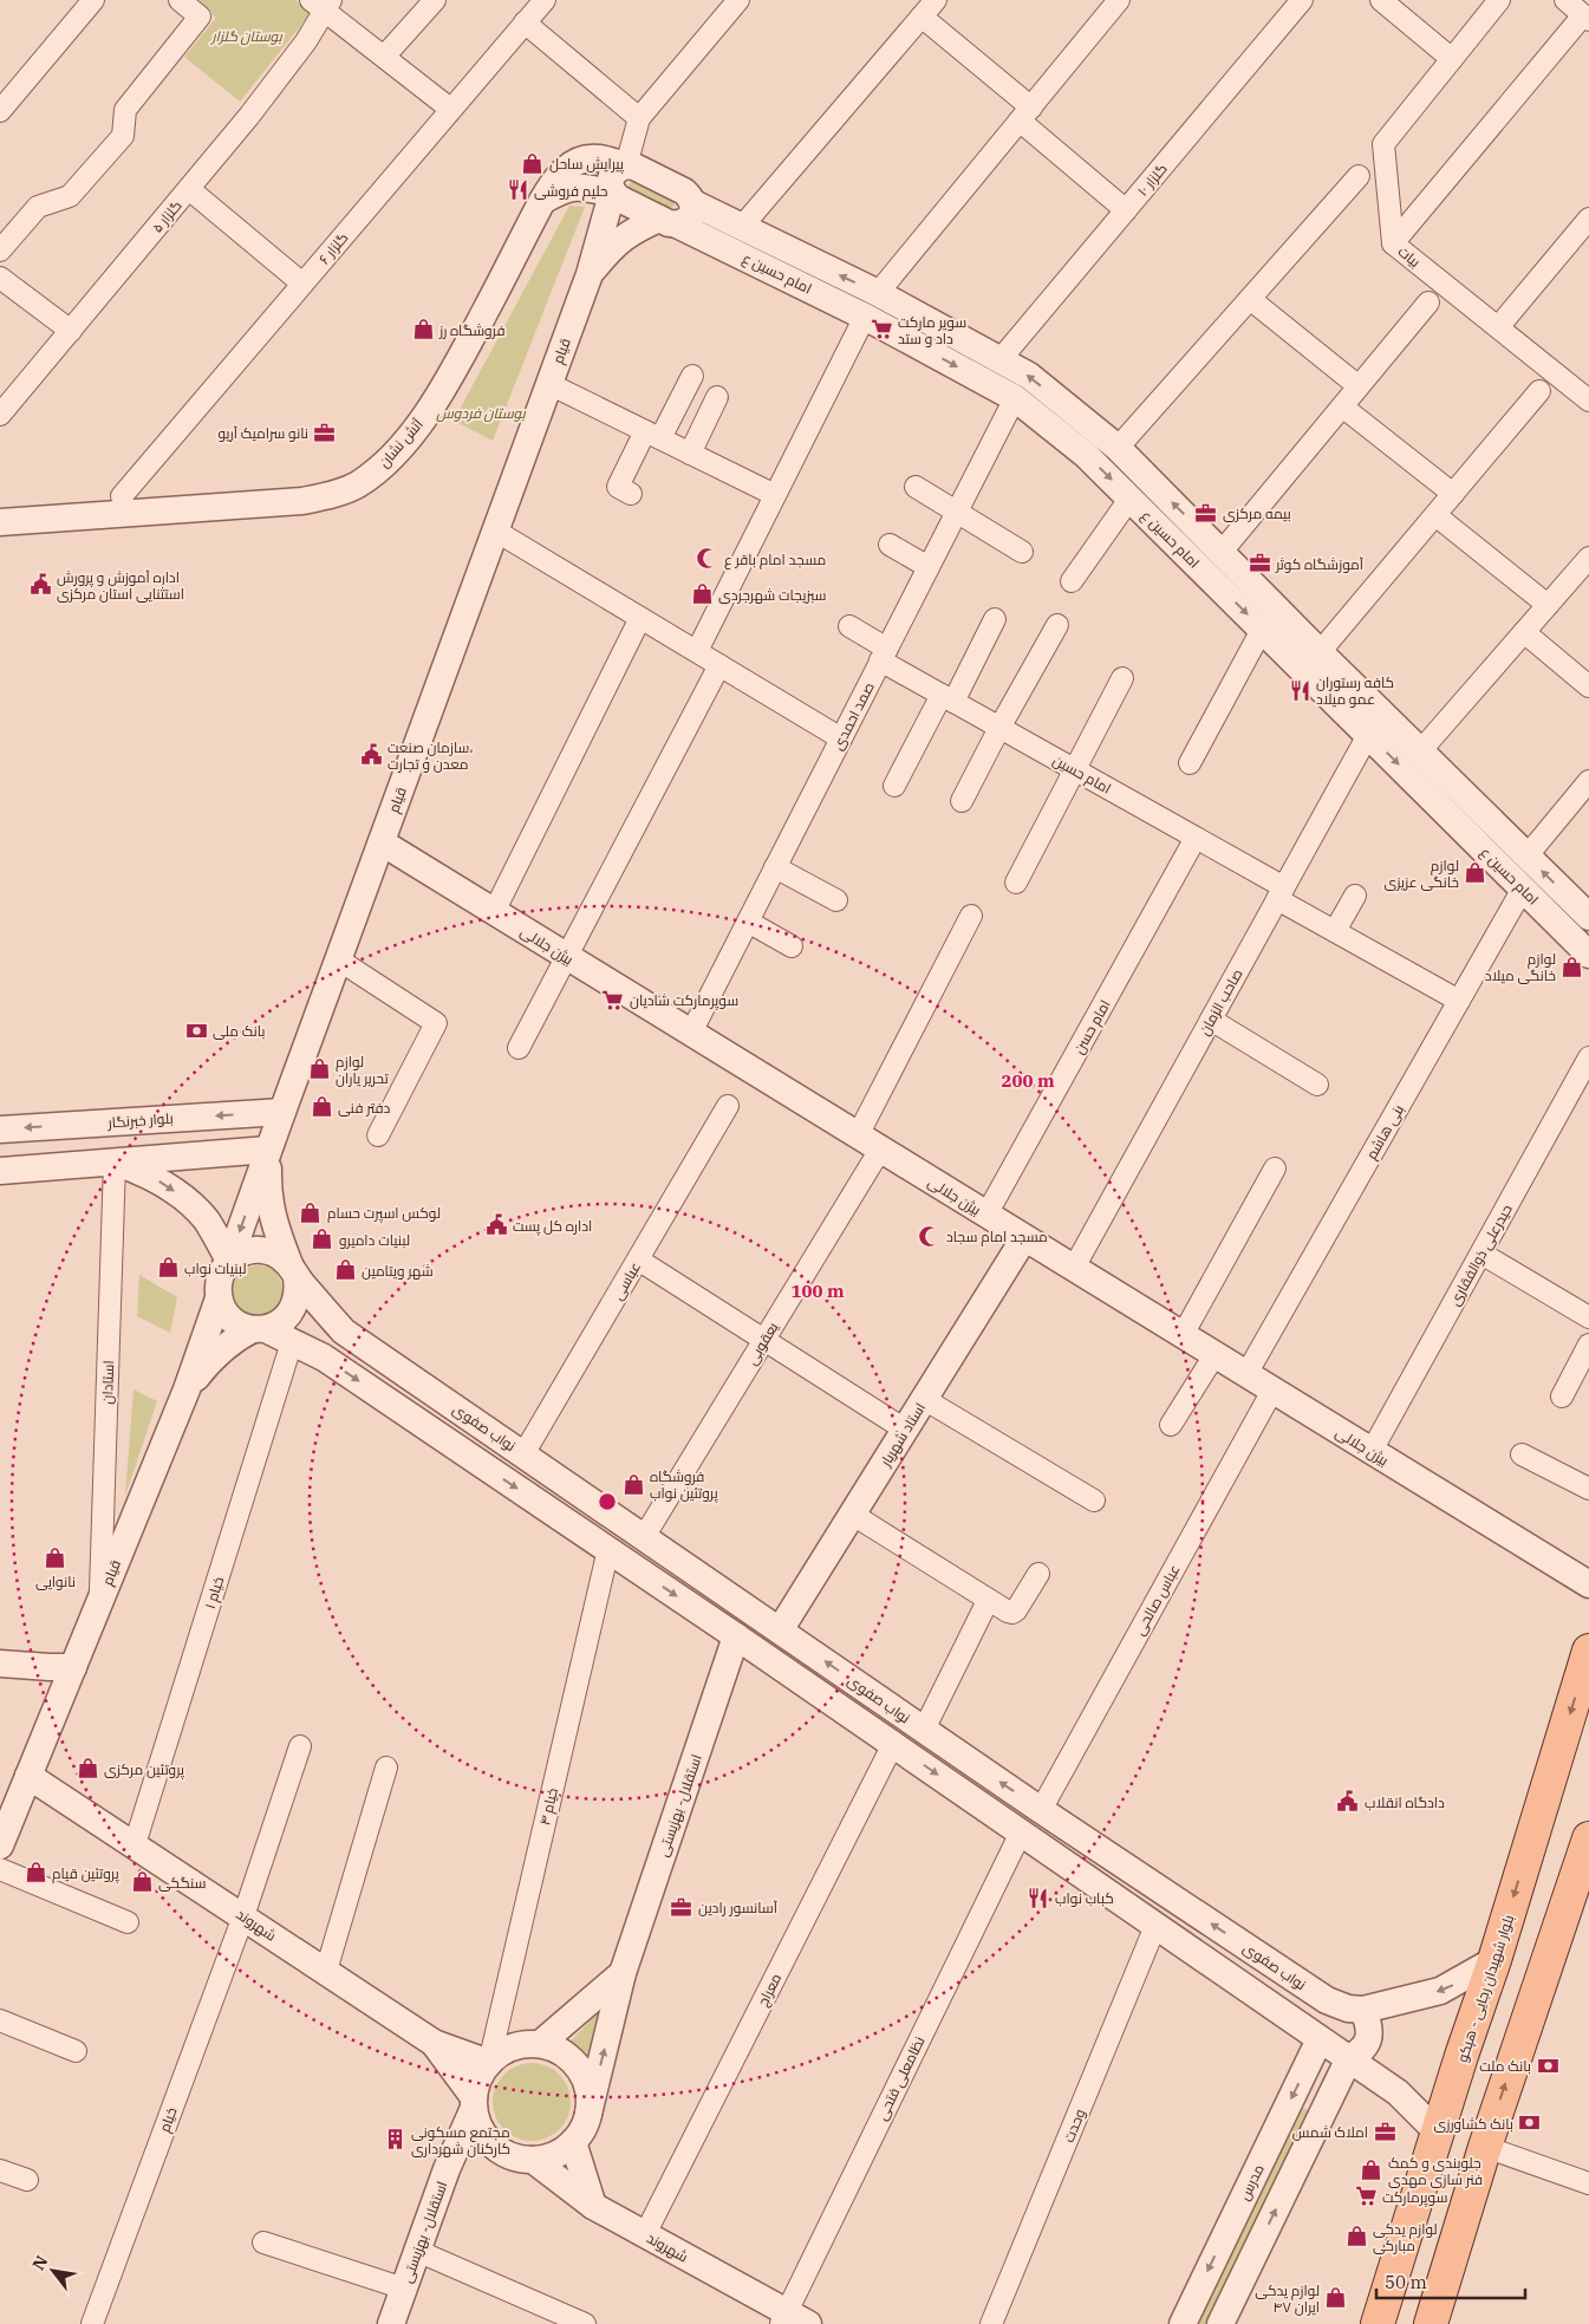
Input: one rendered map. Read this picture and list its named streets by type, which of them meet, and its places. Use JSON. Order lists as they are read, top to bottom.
{
  "streets": {
    "main road": ["بلوار شهیدان رجایی - هپکو"],
    "street": [
      "گلزار ۱۰",
      "گلزار ۵",
      "گلزار ۶",
      "بیات",
      "امام حسین ع",
      "قیام",
      "آتش نشان",
      "صمد احمدی",
      "امام حسین",
      "بیژن جلالی",
      "صاحب الزمان",
      "امام حسن",
      "بلوار خبرنگار",
      "بنی هاشم",
      "حیدرعلی ذوالفقاری",
      "عباسی",
      "یعقوبی",
      "استادان",
      "نواب صفوی",
      "استاد شهریار",
      "خیام ۱",
      "عباس صالحی",
      "استقلال- بهزیستی",
      "خیام ۴",
      "شهروند",
      "معراج",
      "نظامعلی فتحی",
      "خیام",
      "وحدت",
      "مدرس"
    ]
  },
  "crossings": [
    ["گلزار ۱۰", "امام حسین ع"],
    ["امام حسین ع", "قیام"],
    ["امام حسین ع", "آتش نشان"],
    ["امام حسین ع", "صمد احمدی"],
    ["امام حسین ع", "صاحب الزمان"],
    ["امام حسین ع", "بنی هاشم"],
    ["قیام", "آتش نشان"],
    ["قیام", "بیژن جلالی"],
    ["قیام", "بلوار خبرنگار"],
    ["قیام", "استادان"],
    ["قیام", "نواب صفوی"],
    ["قیام", "شهروند"],
    ["صمد احمدی", "امام حسین"],
    ["صمد احمدی", "بیژن جلالی"],
    ["امام حسین", "صاحب الزمان"],
    ["امام حسین", "امام حسن"],
    ["امام حسین", "بنی هاشم"],
    ["بیژن جلالی", "صاحب الزمان"],
    ["بیژن جلالی", "امام حسن"],
    ["بیژن جلالی", "بنی هاشم"],
    ["بیژن جلالی", "حیدرعلی ذوالفقاری"],
    ["بیژن جلالی", "یعقوبی"],
    ["بیژن جلالی", "استاد شهریار"],
    ["بیژن جلالی", "عباس صالحی"],
    ["عباسی", "نواب صفوی"],
    ["یعقوبی", "نواب صفوی"],
    ["نواب صفوی", "استاد شهریار"],
    ["نواب صفوی", "خیام ۱"],
    ["نواب صفوی", "عباس صالحی"],
    ["نواب صفوی", "استقلال- بهزیستی"],
    ["نواب صفوی", "خیام ۴"],
    ["نواب صفوی", "بلوار شهیدان رجایی - هپکو"],
    ["نواب صفوی", "معراج"],
    ["نواب صفوی", "نظامعلی فتحی"],
    ["نواب صفوی", "وحدت"],
    ["نواب صفوی", "مدرس"],
    ["خیام ۱", "شهروند"],
    ["استقلال- بهزیستی", "خیام ۴"],
    ["استقلال- بهزیستی", "شهروند"],
    ["خیام ۴", "شهروند"],
    ["شهروند", "معراج"],
    ["شهروند", "نظامعلی فتحی"],
    ["شهروند", "خیام"]
  ],
  "parks": ["بوستان گلزار", "بوستان فردوس"],
  "places": {
    "shop": [
      "پیرایش ساحل",
      "فروشگاه رز",
      "سبزیجات شهرجردی",
      "لوازم خانگی عزیزی",
      "لوازم خانگی میلاد",
      "لوازم تحریر یاران",
      "دفتر فنی",
      "لوکس اسپرت حسام",
      "لبنیات دامیرو",
      "لبنیات نواب",
      "شهر ویتامین",
      "فروشگاه پروتئین نواب",
      "نانوایی",
      "پروتئین مرکزی",
      "پروتئین قیام",
      "سنگکی",
      "جلوبندی و کمک فنر سازی مهدی",
      "لوازم یدکی مبارکی",
      "لوازم یدکی ایران ۴۷"
    ],
    "restaurant": ["حلیم فروشی", "کافه رستوران عمو میلاد", "کباب نواب"],
    "supermarket": ["سوپر مارکت داد و ستد", "سوپرمارکت شادیان", "سوپرمارکت"],
    "office": [
      "نانو سرامیک آریو",
      "بیمه مرکزی",
      "آموزشگاه کوثر",
      "آسانسور رادین",
      "املاک شمس"
    ],
    "mosque": ["مسجد امام باقر ع", "مسجد امام سجاد"],
    "public building": [
      "اداره آموزش و پرورش استثنایی استان مرکزی",
      "سازمان صنعت، معدن و تجارت",
      "اداره کل پست",
      "دادگاه انقلاب"
    ],
    "bank": ["بانک ملی", "بانک ملت", "بانک کشاورزی"],
    "building": ["مجتمع مسکونی کارکنان شهرداری"]
  },
  "scale_bar": "50 m",
  "north": "top left",
  "rings": ["200 m", "100 m"]
}
